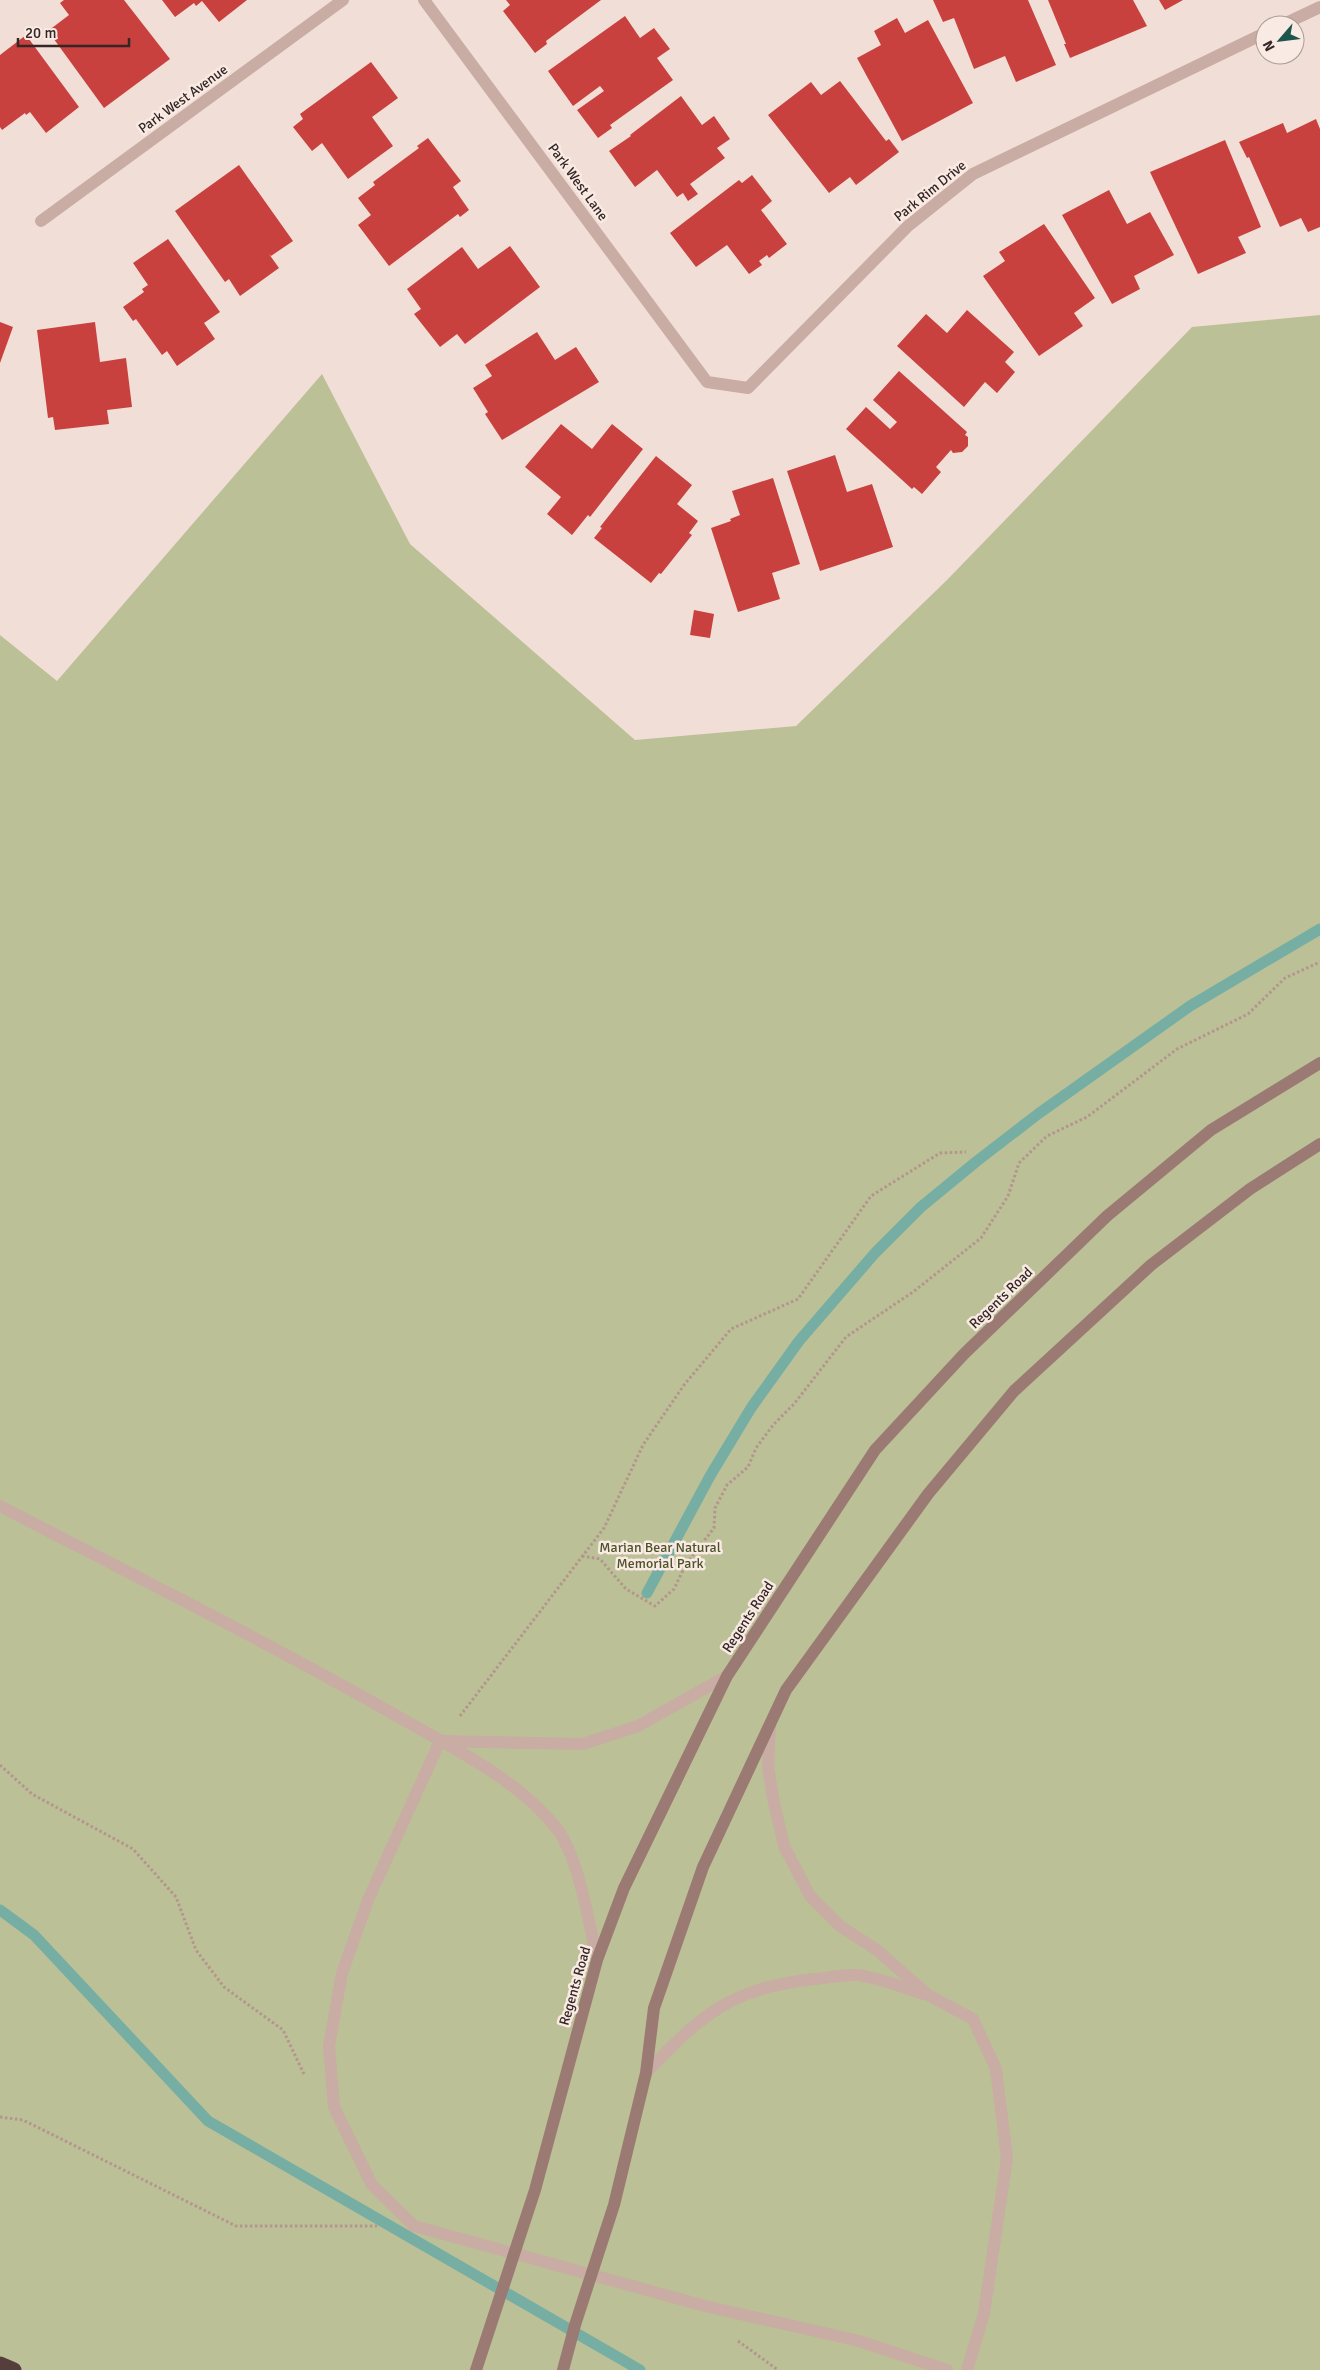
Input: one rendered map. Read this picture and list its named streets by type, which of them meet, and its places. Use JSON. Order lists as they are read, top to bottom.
{
  "streets": {
    "main road": ["Regents Road"],
    "street": ["Park West Avenue", "Park West Lane", "Park Rim Drive"]
  },
  "crossings": [
    ["Park West Lane", "Park Rim Drive"]
  ],
  "parks": ["Marian Bear Natural Memorial Park"],
  "scale_bar": "20 m",
  "north": "bottom left"
}
